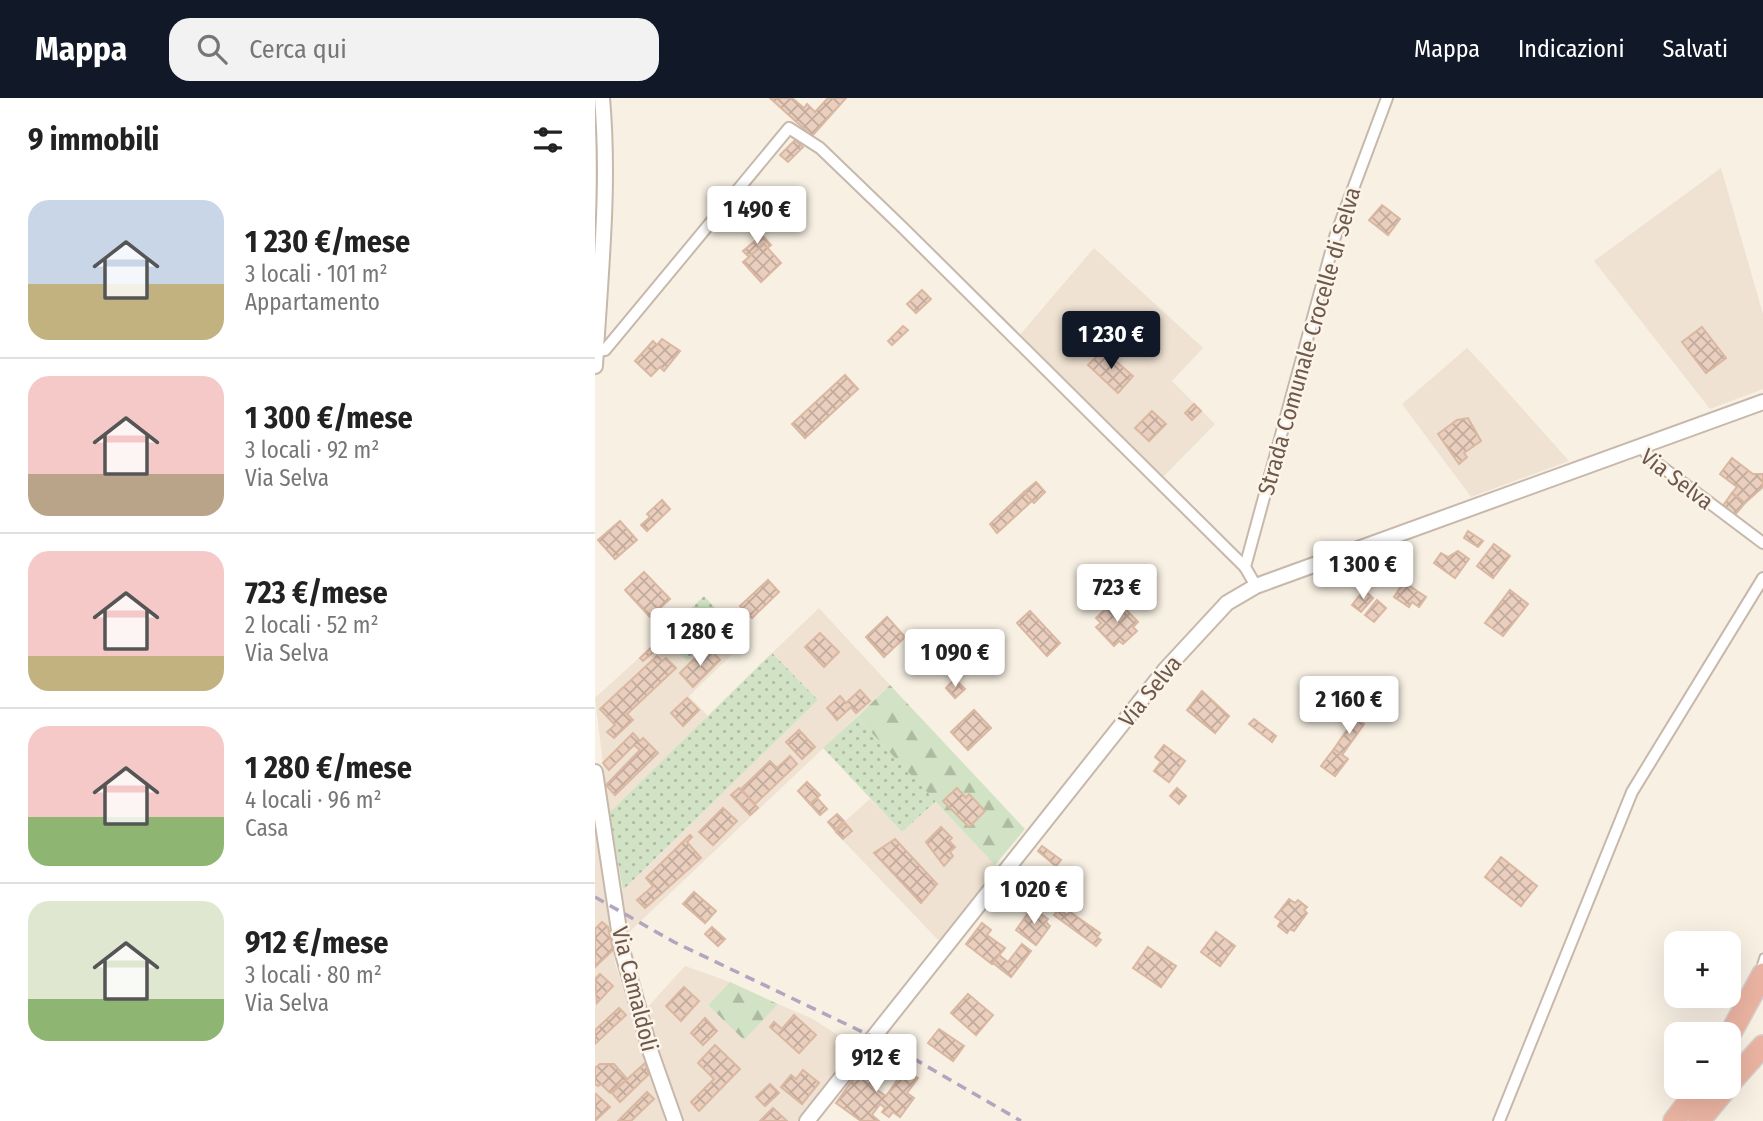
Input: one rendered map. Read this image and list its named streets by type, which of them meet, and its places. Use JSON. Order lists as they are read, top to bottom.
{
  "streets": {
    "street": ["Strada Comunale Crocelle di Selva", "Via Selva", "Via Camaldoli"]
  },
  "page": {
    "header": "Mappa",
    "search": "Cerca qui",
    "nav": ["Mappa", "Indicazioni", "Salvati"],
    "heading": "9 immobili",
    "list": [
      {
        "name": "1 230 €/mese",
        "note": "3 locali · 101 m² · Appartamento"
      },
      {
        "name": "1 300 €/mese",
        "note": "3 locali · 92 m² · Via Selva"
      },
      {
        "name": "723 €/mese",
        "note": "2 locali · 52 m² · Via Selva"
      },
      {
        "name": "1 280 €/mese",
        "note": "4 locali · 96 m² · Casa"
      },
      {
        "name": "912 €/mese",
        "note": "3 locali · 80 m² · Via Selva"
      }
    ],
    "price": [
      "1 490 €",
      "1 230 €",
      "1 300 €",
      "723 €",
      "1 280 €",
      "1 090 €",
      "2 160 €",
      "1 020 €",
      "912 €"
    ],
    "map_buttons": ["+", "−"]
  }
}
